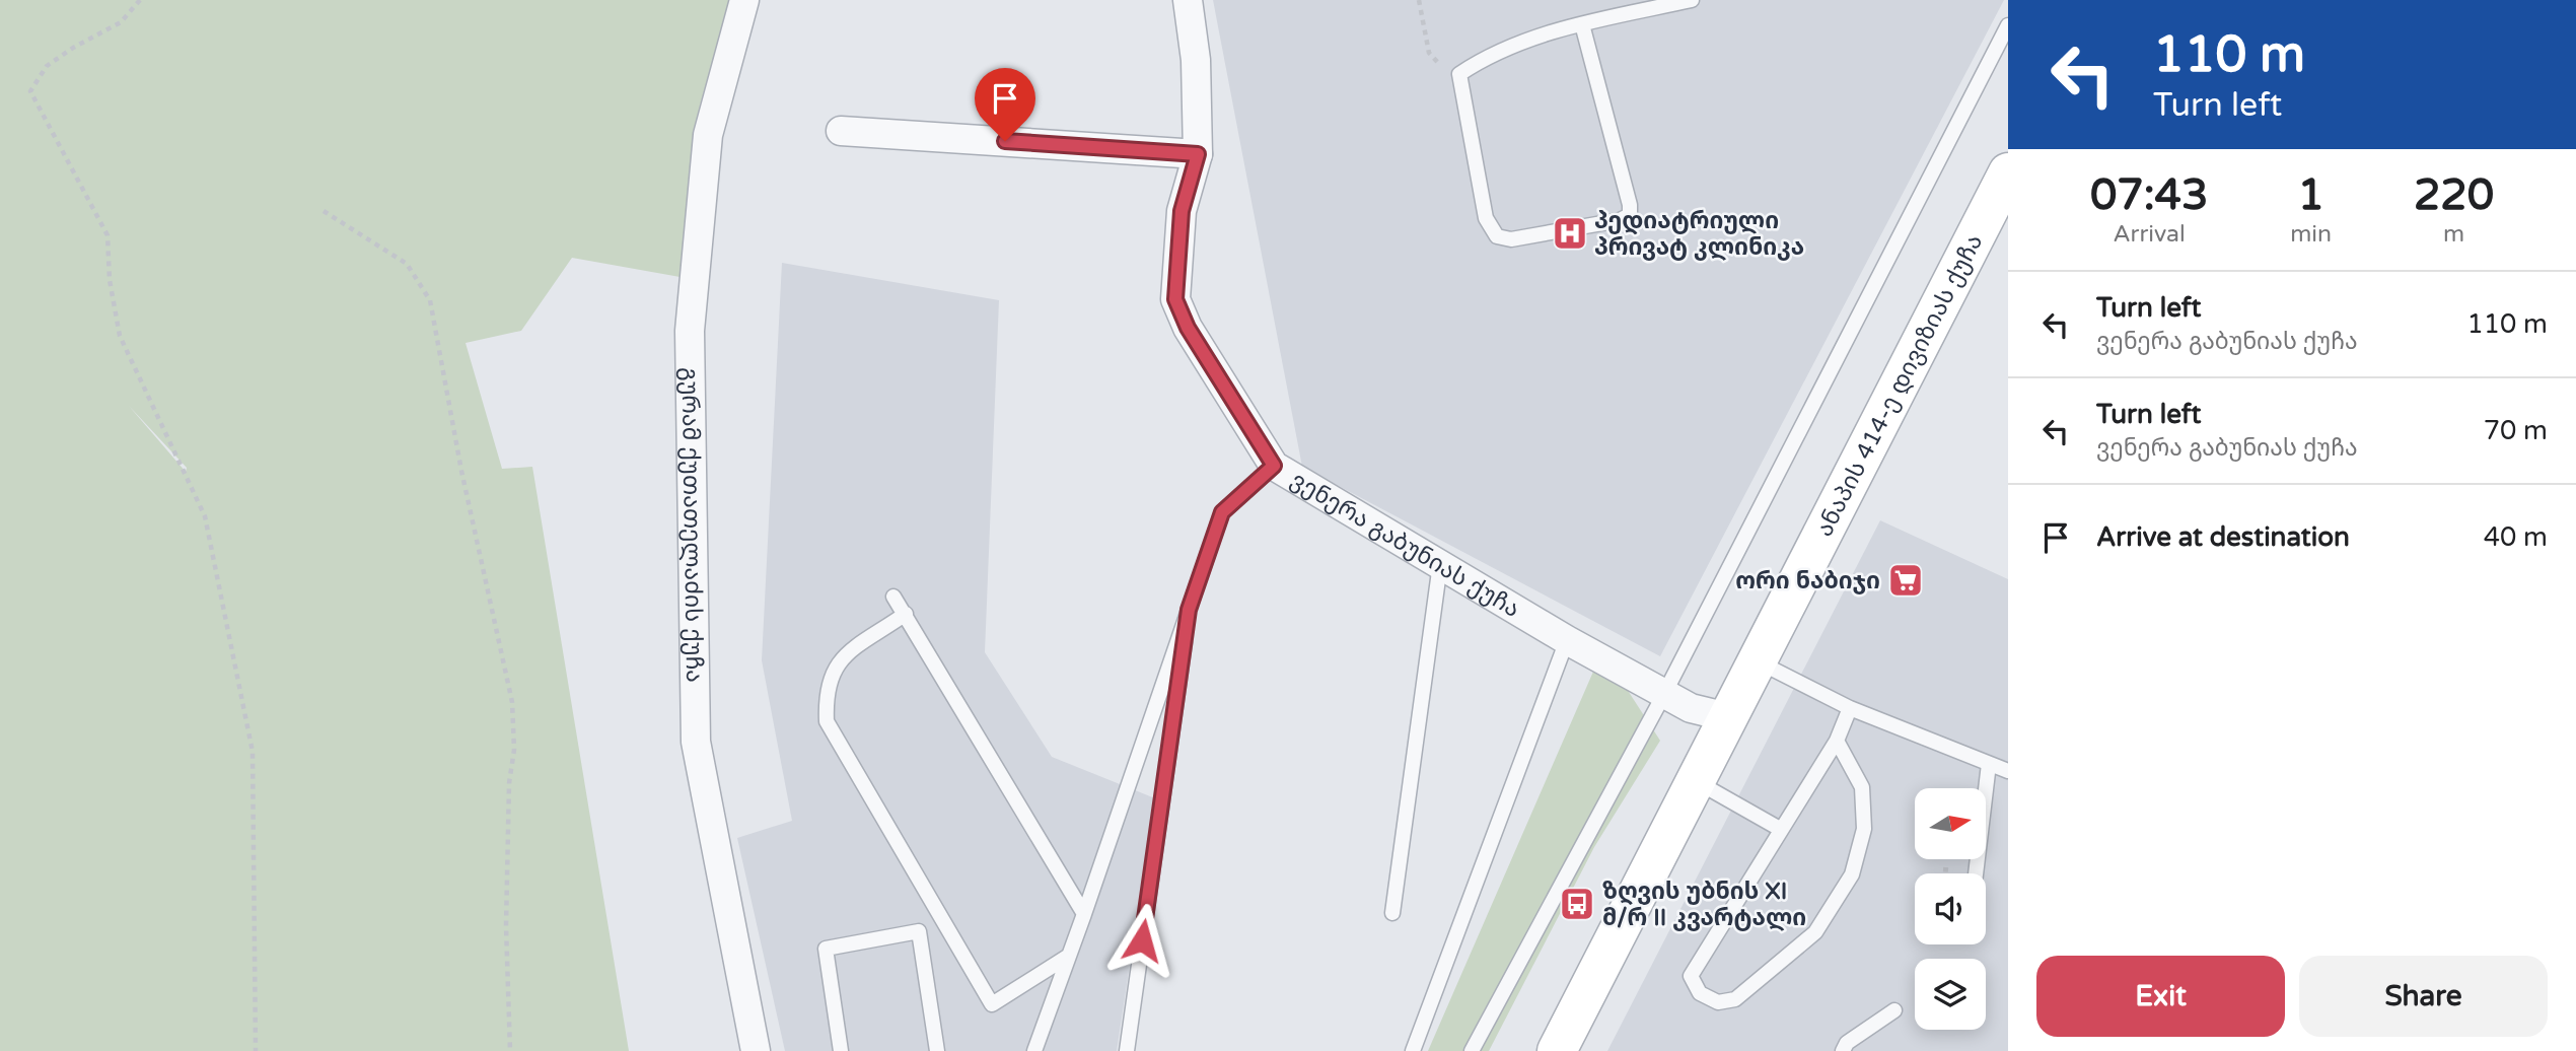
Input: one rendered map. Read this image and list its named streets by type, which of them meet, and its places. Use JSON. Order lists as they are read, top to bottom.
{
  "streets": {
    "main road": ["ანაპის 414-ე დივიზიას ქუჩა"],
    "street": ["გურამ ქუთათელაძის ქუჩა", "ვენერა გაბუნიას ქუჩა"]
  },
  "crossings": [
    ["ანაპის 414-ე დივიზიას ქუჩა", "ვენერა გაბუნიას ქუჩა"]
  ],
  "places": {
    "hospital": ["პედიატრიული პრივატ კლინიკა"],
    "supermarket": ["ორი ნაბიჯი"],
    "bus stop": ["ზღვის უბნის XI მ/რ II კვარტალი"]
  },
  "north": "right",
  "page": {
    "turn": ["110 m", "Turn left"],
    "eta": [
      "07:43",
      "Arrival",
      "1",
      "min",
      "220",
      "m"
    ],
    "list": [
      {
        "name": "Turn left",
        "note": "ვენერა გაბუნიას ქუჩა",
        "value": "110 m"
      },
      {
        "name": "Turn left",
        "note": "ვენერა გაბუნიას ქუჩა",
        "value": "70 m"
      },
      {
        "name": "Arrive at destination",
        "value": "40 m"
      }
    ],
    "buttons": ["Exit", "Share"]
  }
}
